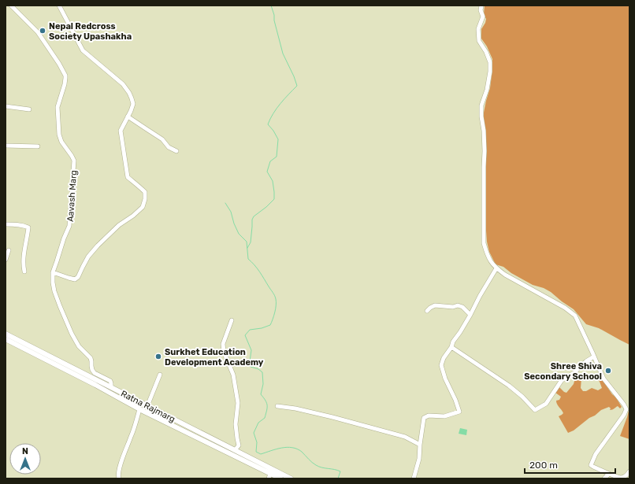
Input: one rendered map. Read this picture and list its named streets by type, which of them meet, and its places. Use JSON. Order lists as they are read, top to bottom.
{
  "streets": {
    "main road": ["Ratna Rajmarg"],
    "street": ["Aavash Marg"]
  },
  "crossings": [
    ["Aavash Marg", "Ratna Rajmarg"]
  ],
  "places": ["Nepal Redcross Society Upashakha", "Surkhet Education Development Academy", "Shree Shiva Secondary School"],
  "scale_bar": "200 m",
  "north": "top"
}
